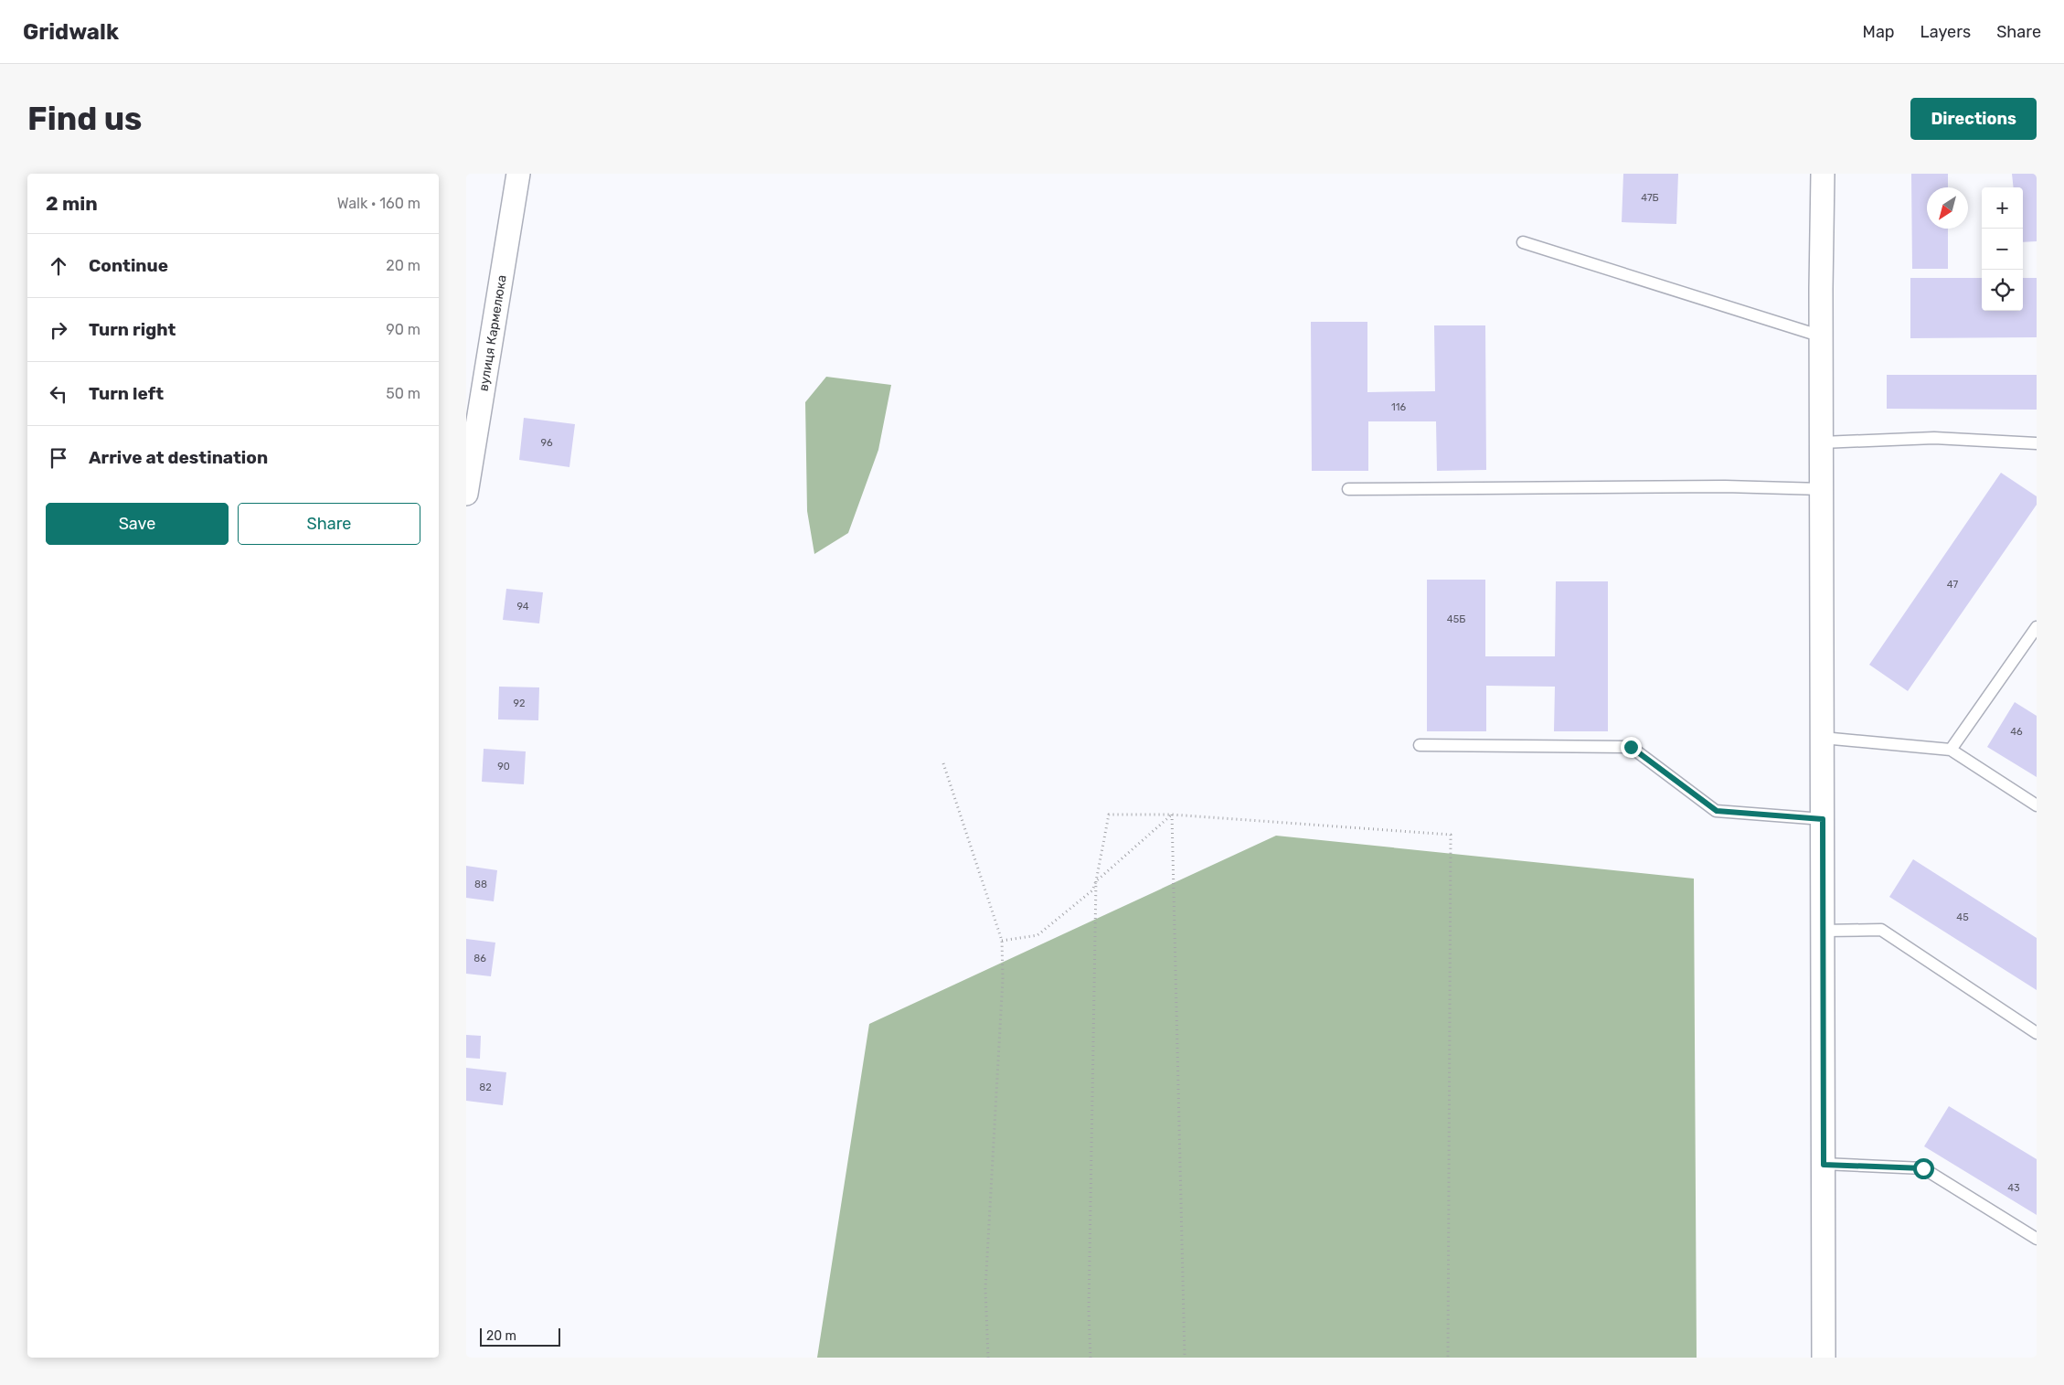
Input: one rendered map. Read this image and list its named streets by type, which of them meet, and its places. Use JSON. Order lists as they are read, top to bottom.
{
  "streets": {
    "street": ["вулиця Кармелюка"]
  },
  "house_numbers": [
    "47Б",
    "116",
    "96",
    "47",
    "94",
    "45Б",
    "92",
    "46",
    "90",
    "88",
    "45",
    "86",
    "82",
    "43"
  ],
  "scale_bar": "20 m",
  "north": "bottom left",
  "page": {
    "header": "Gridwalk",
    "nav": ["Map", "Layers", "Share"],
    "buttons": [
      "Directions",
      ["Save", "Share"]
    ],
    "title": "Find us",
    "heading": ["2 min", "Walk · 160 m"],
    "map_buttons": ["+", "−"],
    "list": [
      ["Continue", "20 m"],
      ["Turn right", "90 m"],
      ["Turn left", "50 m"],
      "Arrive at destination"
    ],
    "scale": "20 m"
  }
}
